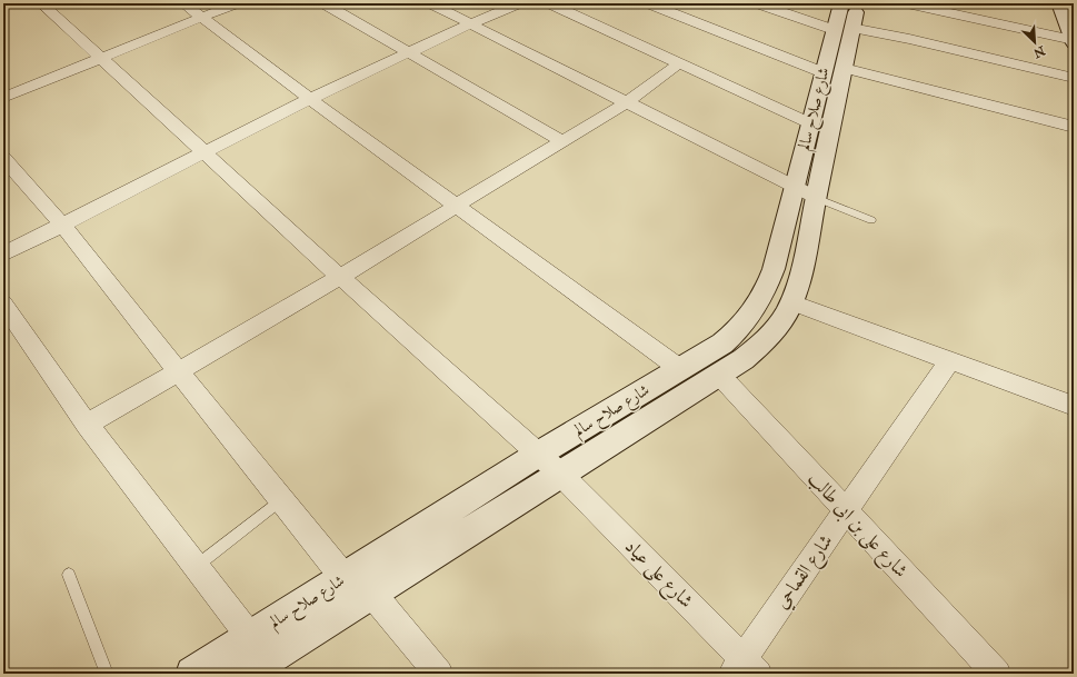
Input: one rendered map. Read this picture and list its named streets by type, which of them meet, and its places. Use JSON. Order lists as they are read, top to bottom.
{
  "streets": {
    "main road": ["شارع صلاح سالم"],
    "street": ["شارع على بن ابى طالب", "شارع القماحي", "شارع على عياد"]
  },
  "crossings": [
    ["شارع صلاح سالم", "شارع على بن ابى طالب"],
    ["شارع صلاح سالم", "شارع على عياد"],
    ["شارع على بن ابى طالب", "شارع القماحي"],
    ["شارع القماحي", "شارع على عياد"]
  ],
  "north": "bottom right"
}
